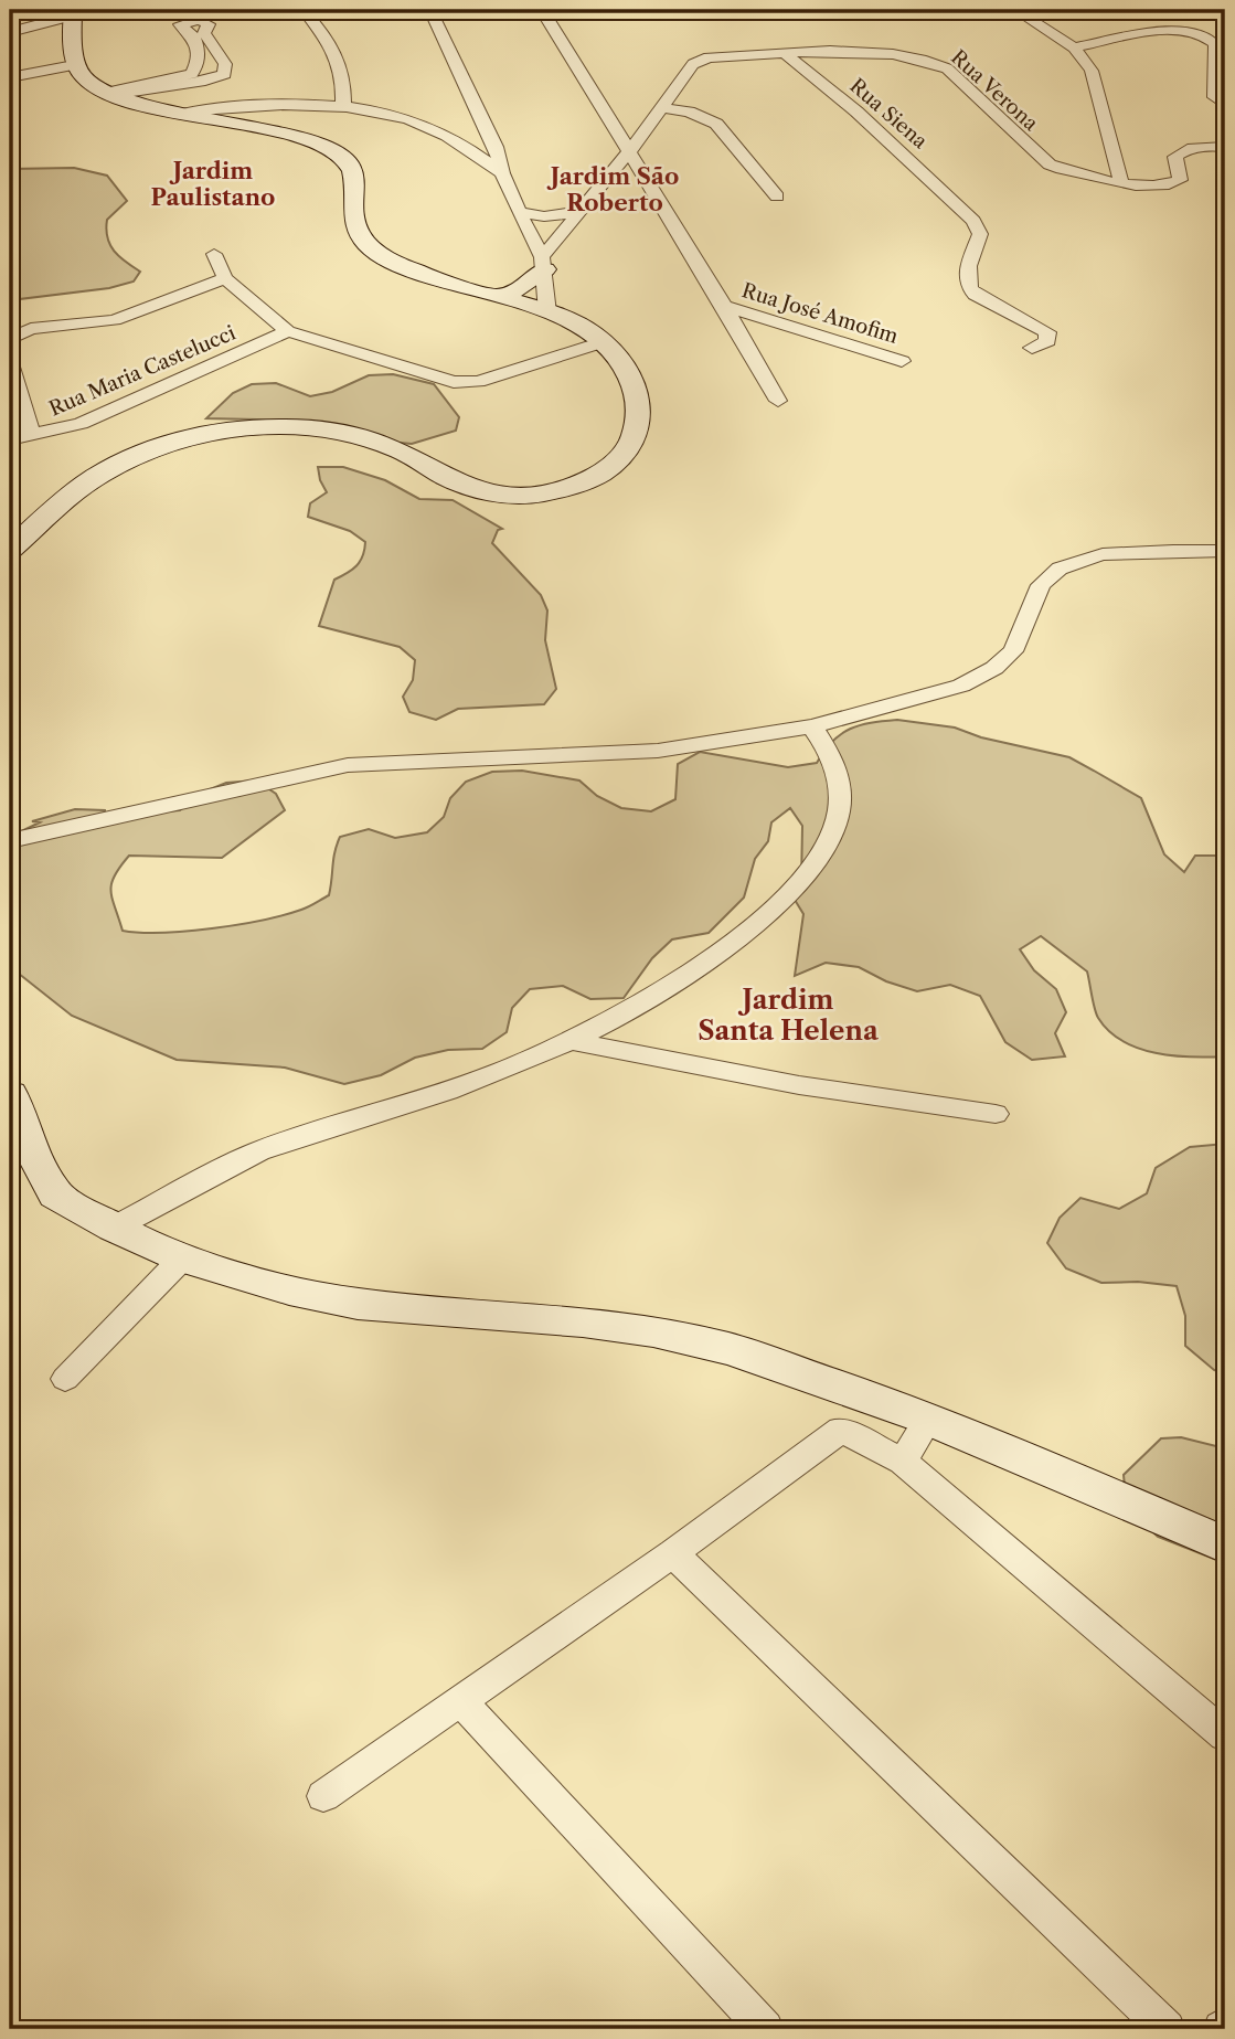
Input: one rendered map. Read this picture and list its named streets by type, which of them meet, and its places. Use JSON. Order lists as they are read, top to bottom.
{
  "streets": {
    "street": [
      "Rua Verona",
      "Rua Siena",
      "Rua José Amofim",
      "Rua Maria Castelucci"
    ]
  },
  "crossings": [
    ["Rua Verona", "Rua Siena"]
  ],
  "districts": ["Jardim Paulistano", "Jardim São Roberto", "Jardim Santa Helena"]
}
